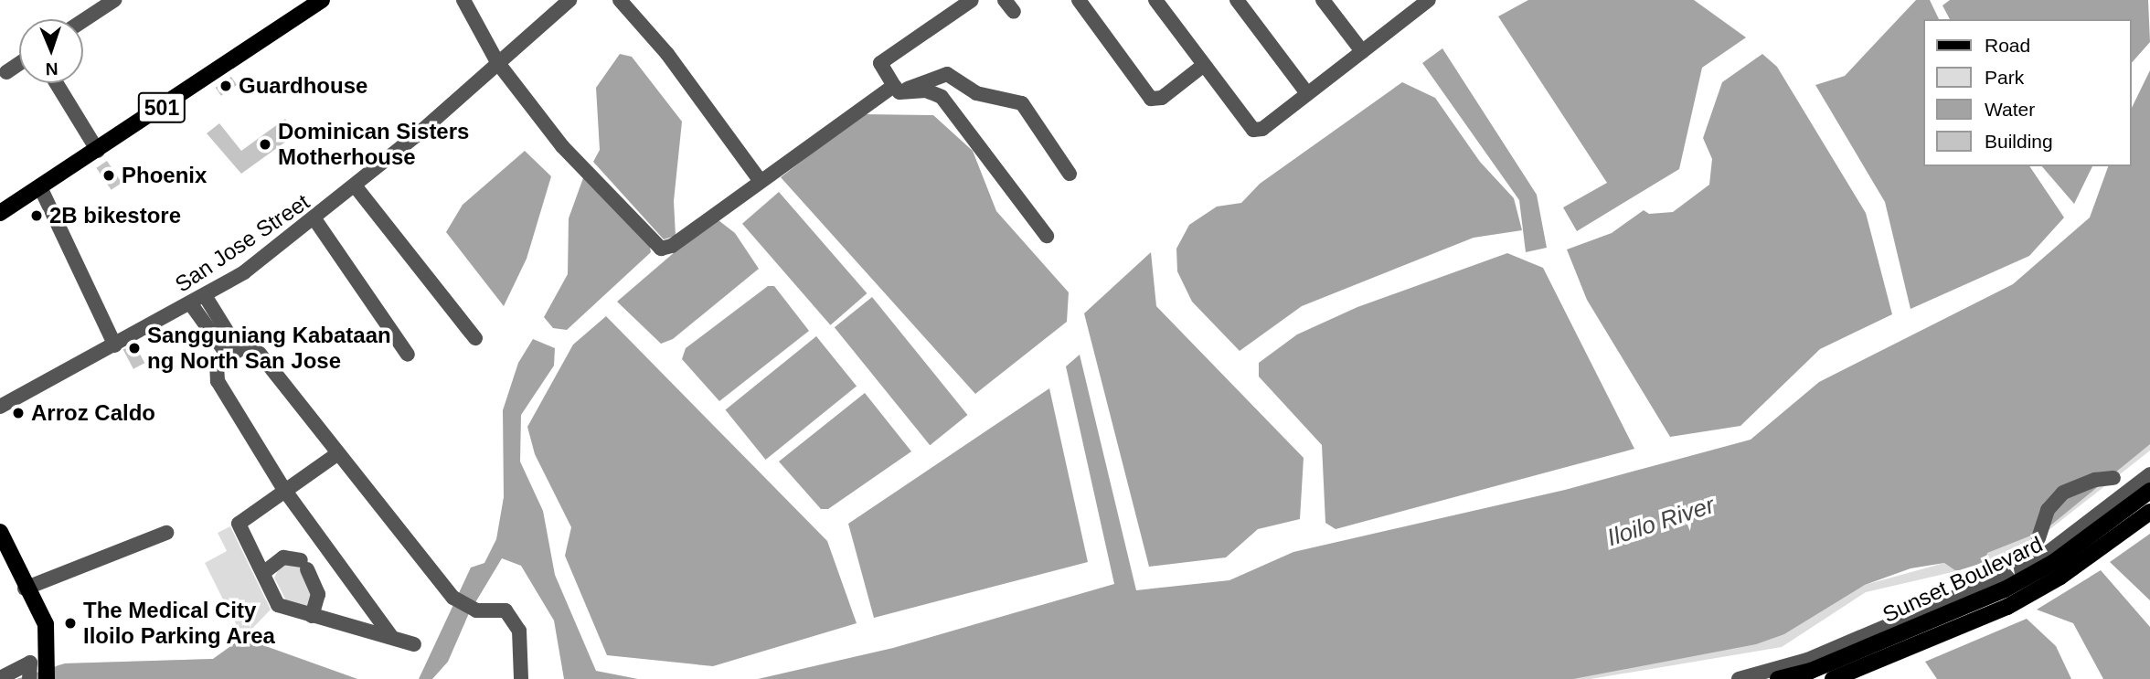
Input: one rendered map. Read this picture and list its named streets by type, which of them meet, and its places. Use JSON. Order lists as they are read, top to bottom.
{
  "streets": {
    "main road": ["501", "Sunset Boulevard"],
    "street": ["San Jose Street"]
  },
  "water": ["Iloilo River"],
  "places": [
    "Guardhouse",
    "Dominican Sisters Motherhouse",
    "Phoenix",
    "2B bikestore",
    "Sangguniang Kabataan ng North San Jose",
    "Arroz Caldo",
    "The Medical City Iloilo Parking Area"
  ],
  "legend": [
    "Road",
    "Park",
    "Water",
    "Building"
  ],
  "north": "bottom"
}
